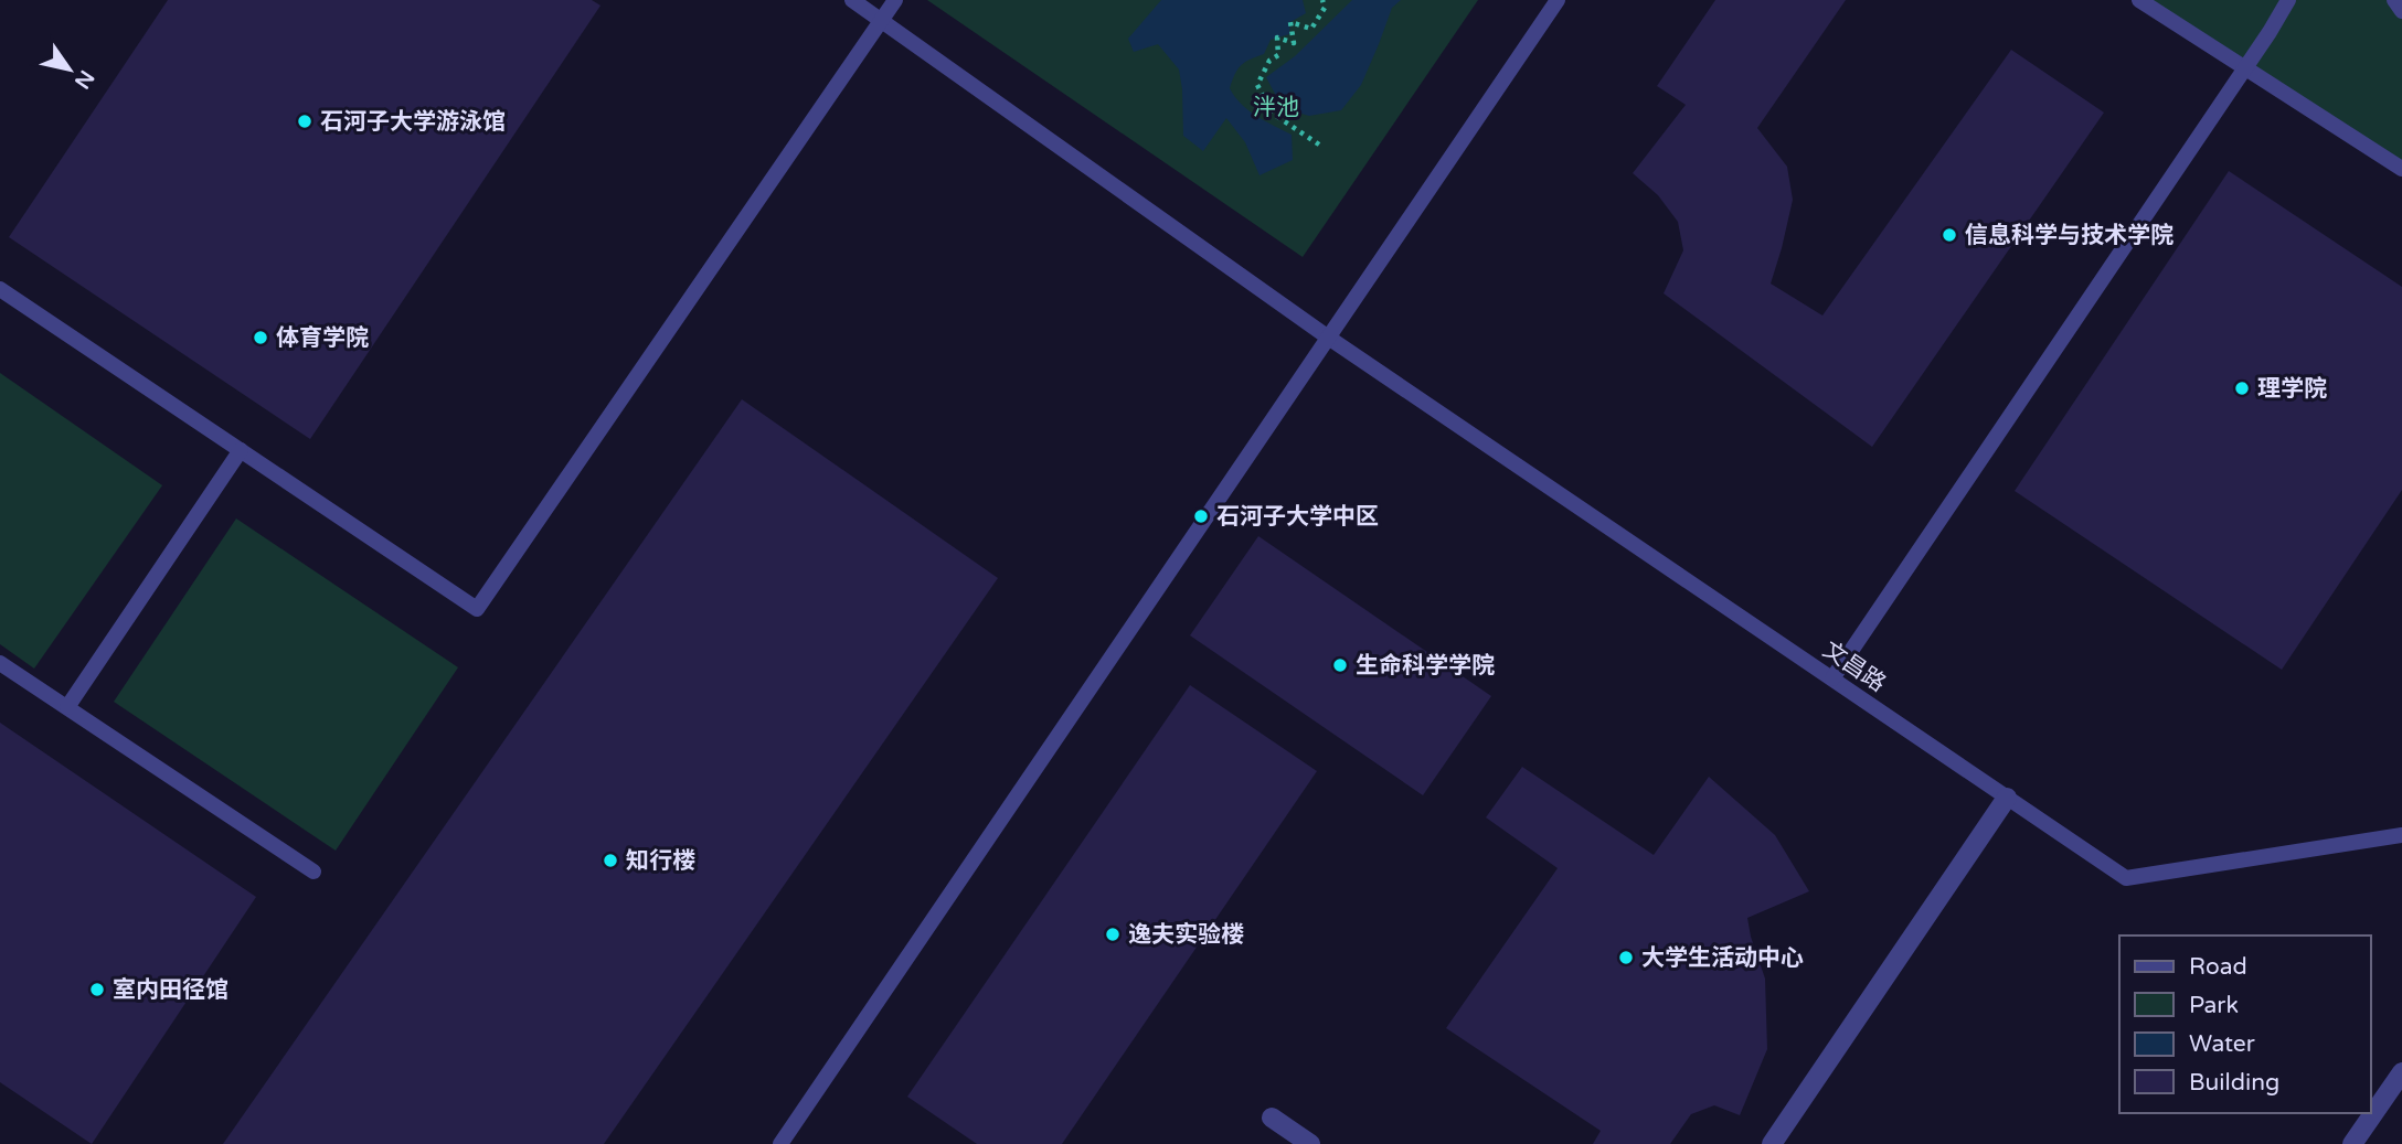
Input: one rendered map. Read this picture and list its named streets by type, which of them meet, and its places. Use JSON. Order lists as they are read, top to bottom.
{
  "streets": {
    "lane": ["文昌路"]
  },
  "parks": ["泮池"],
  "places": [
    "石河子大学游泳馆",
    "信息科学与技术学院",
    "体育学院",
    "理学院",
    "石河子大学中区",
    "生命科学学院",
    "知行楼",
    "逸夫实验楼",
    "大学生活动中心",
    "室内田径馆"
  ],
  "legend": [
    "Road",
    "Park",
    "Water",
    "Building"
  ],
  "north": "bottom right"
}
